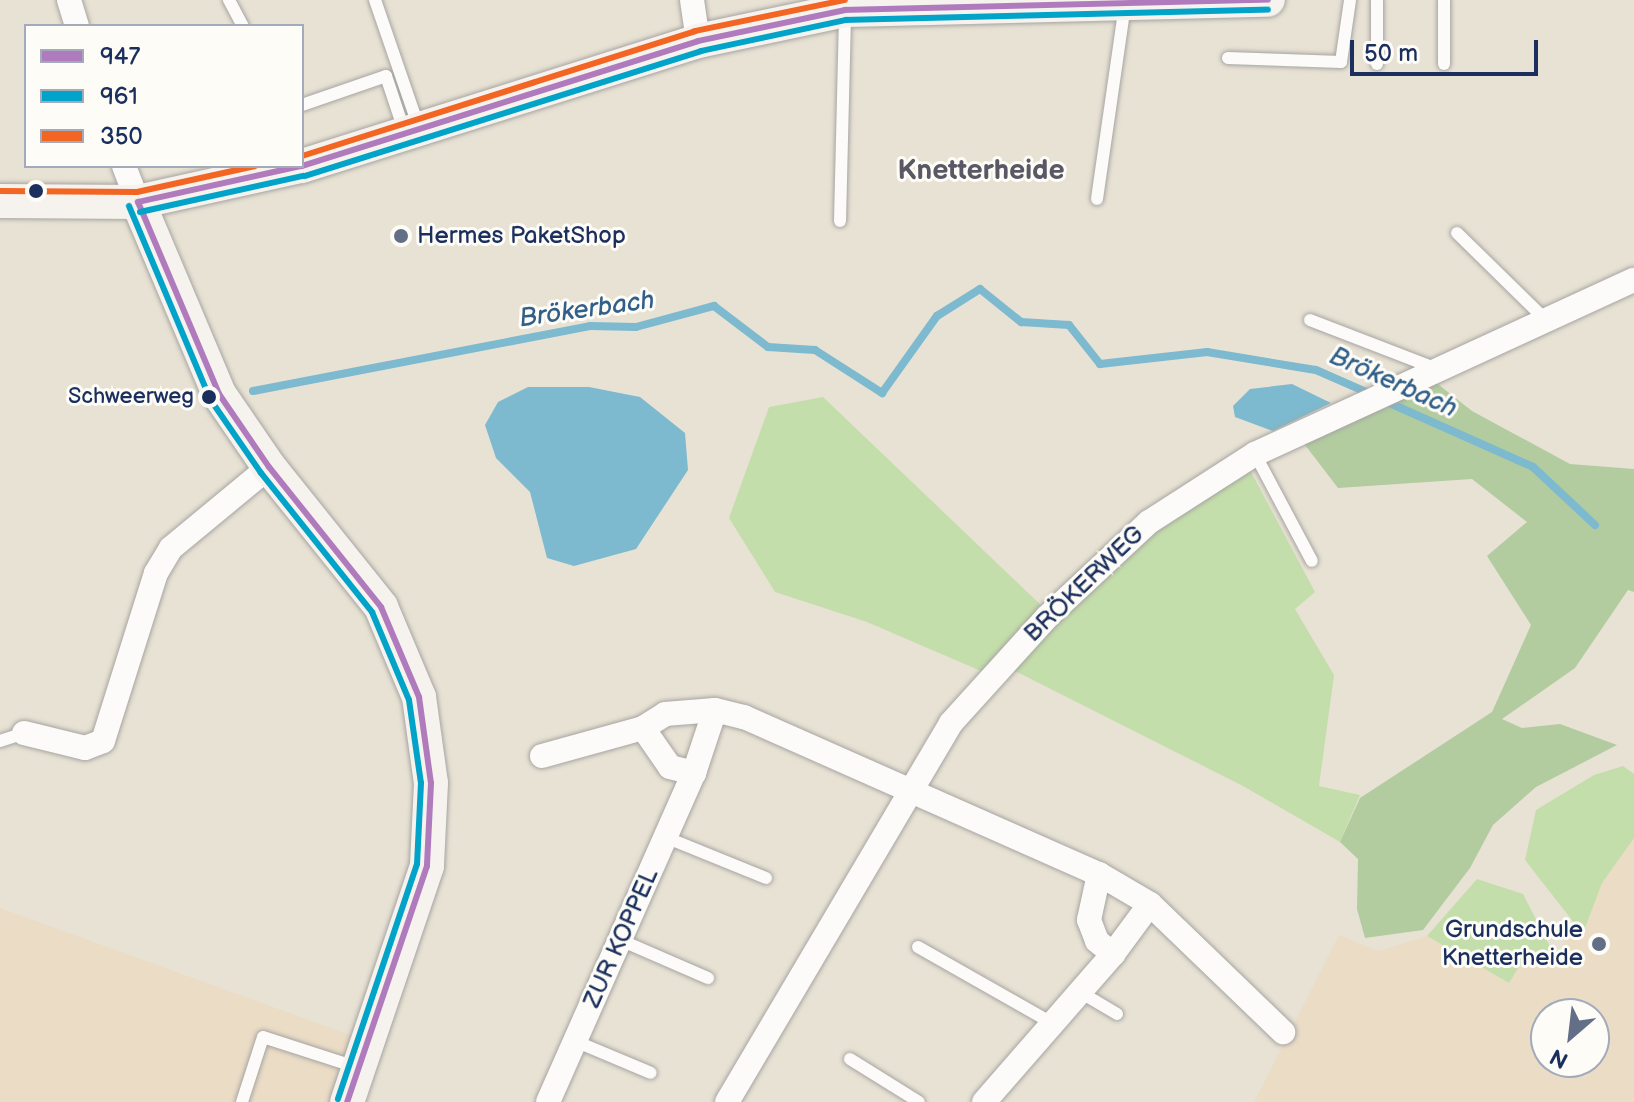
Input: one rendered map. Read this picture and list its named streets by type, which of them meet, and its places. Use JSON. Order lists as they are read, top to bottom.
{
  "streets": {
    "street": ["BRÖKERWEG", "ZUR KOPPEL"]
  },
  "districts": ["Knetterheide"],
  "water": ["Brökerbach"],
  "places": ["Hermes PaketShop", "Schweerweg", "Grundschule Knetterheide"],
  "lines": ["transit line 947", "transit line 350", "transit line 961"],
  "legend": ["947", "961", "350"],
  "scale_bar": "50 m",
  "north": "bottom left"
}
